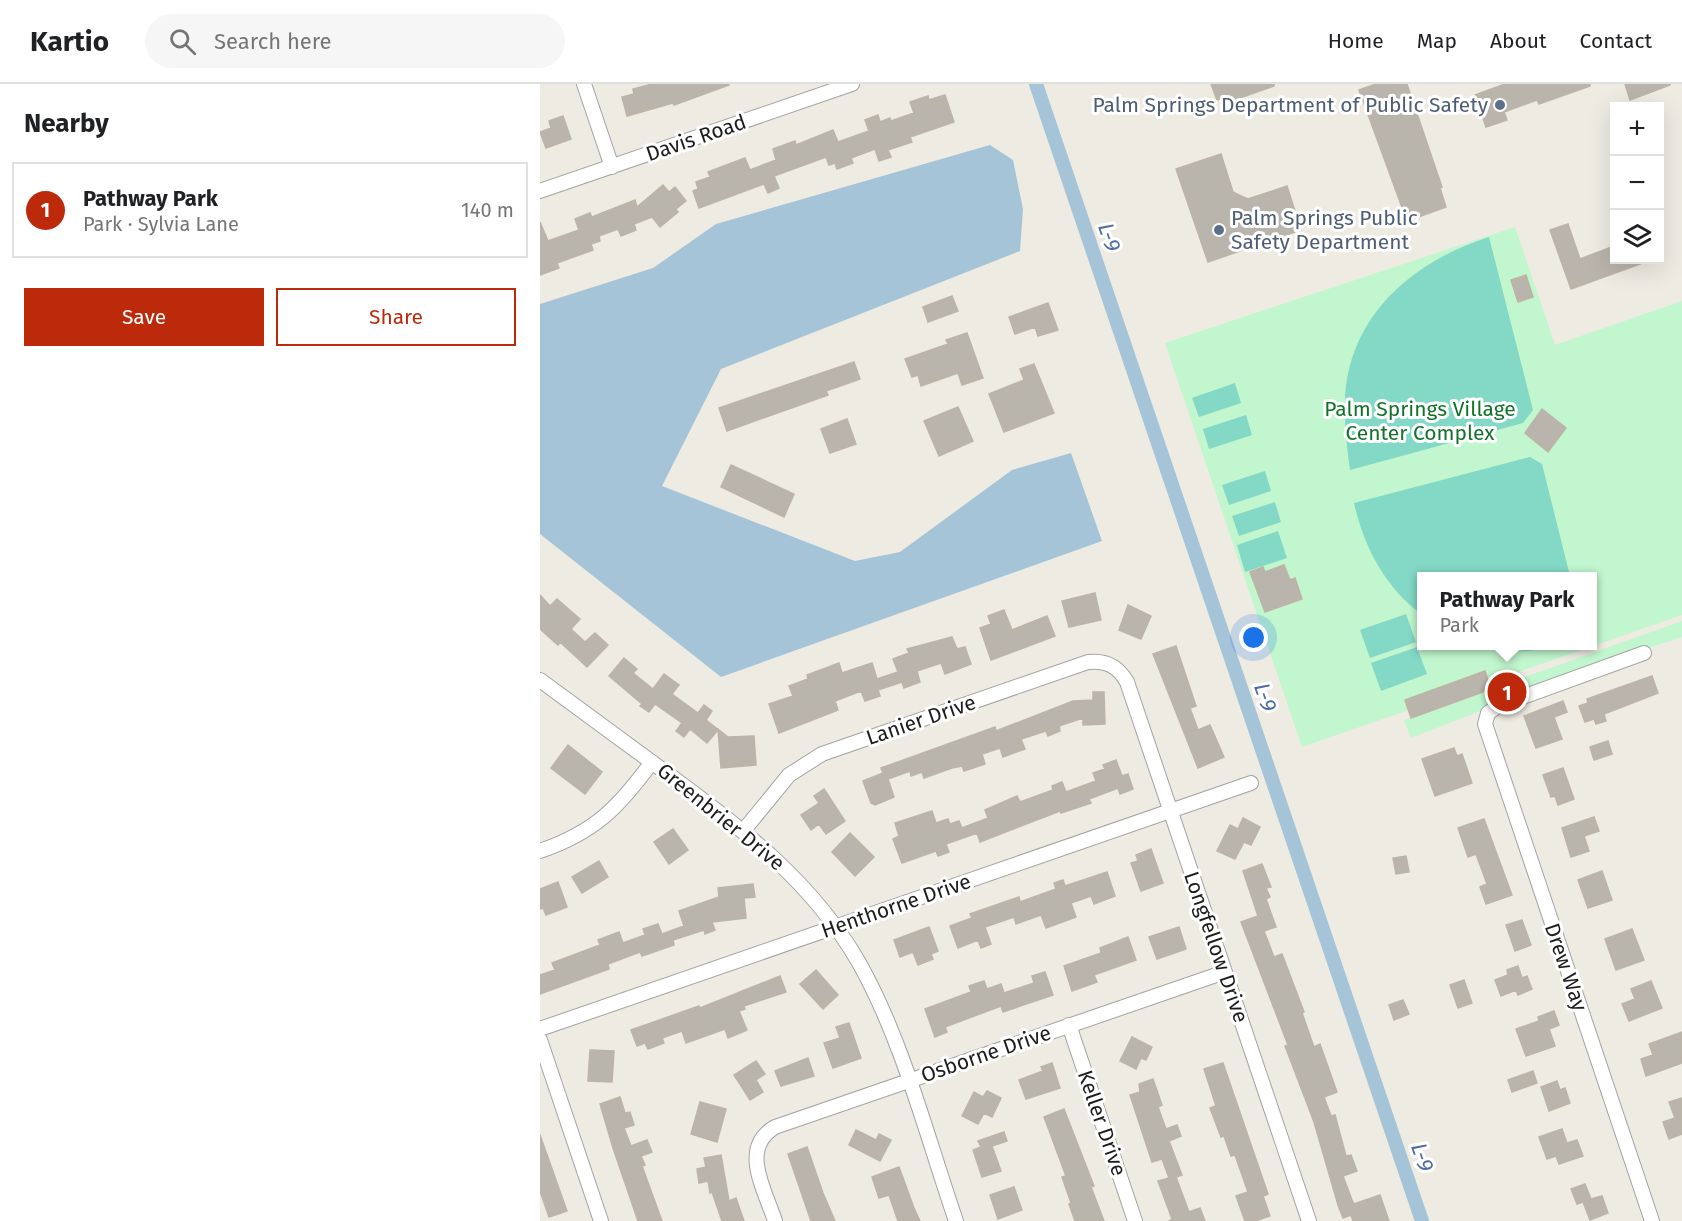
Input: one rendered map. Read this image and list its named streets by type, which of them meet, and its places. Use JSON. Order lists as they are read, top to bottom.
{
  "streets": {
    "street": [
      "Davis Road",
      "Lanier Drive",
      "Greenbrier Drive",
      "Henthorne Drive",
      "Longfellow Drive",
      "Drew Way",
      "Osborne Drive",
      "Keller Drive"
    ]
  },
  "crossings": [
    ["Lanier Drive", "Greenbrier Drive"],
    ["Lanier Drive", "Longfellow Drive"],
    ["Greenbrier Drive", "Henthorne Drive"],
    ["Greenbrier Drive", "Osborne Drive"],
    ["Henthorne Drive", "Longfellow Drive"],
    ["Longfellow Drive", "Osborne Drive"],
    ["Osborne Drive", "Keller Drive"]
  ],
  "water": ["L-9"],
  "parks": ["Palm Springs Village Center Complex"],
  "places": ["Palm Springs Department of Public Safety", "Palm Springs Public Safety Department"],
  "page": {
    "header": "Kartio",
    "search": "Search here",
    "nav": [
      "Home",
      "Map",
      "About",
      "Contact"
    ],
    "heading": "Nearby",
    "map_buttons": ["+", "−"],
    "list": [
      {
        "mark": "1",
        "name": "Pathway Park",
        "note": "Park · Sylvia Lane",
        "value": "140 m"
      }
    ],
    "buttons": ["Save", "Share"],
    "popup": ["Pathway Park", "Park"],
    "pins": "1"
  }
}
